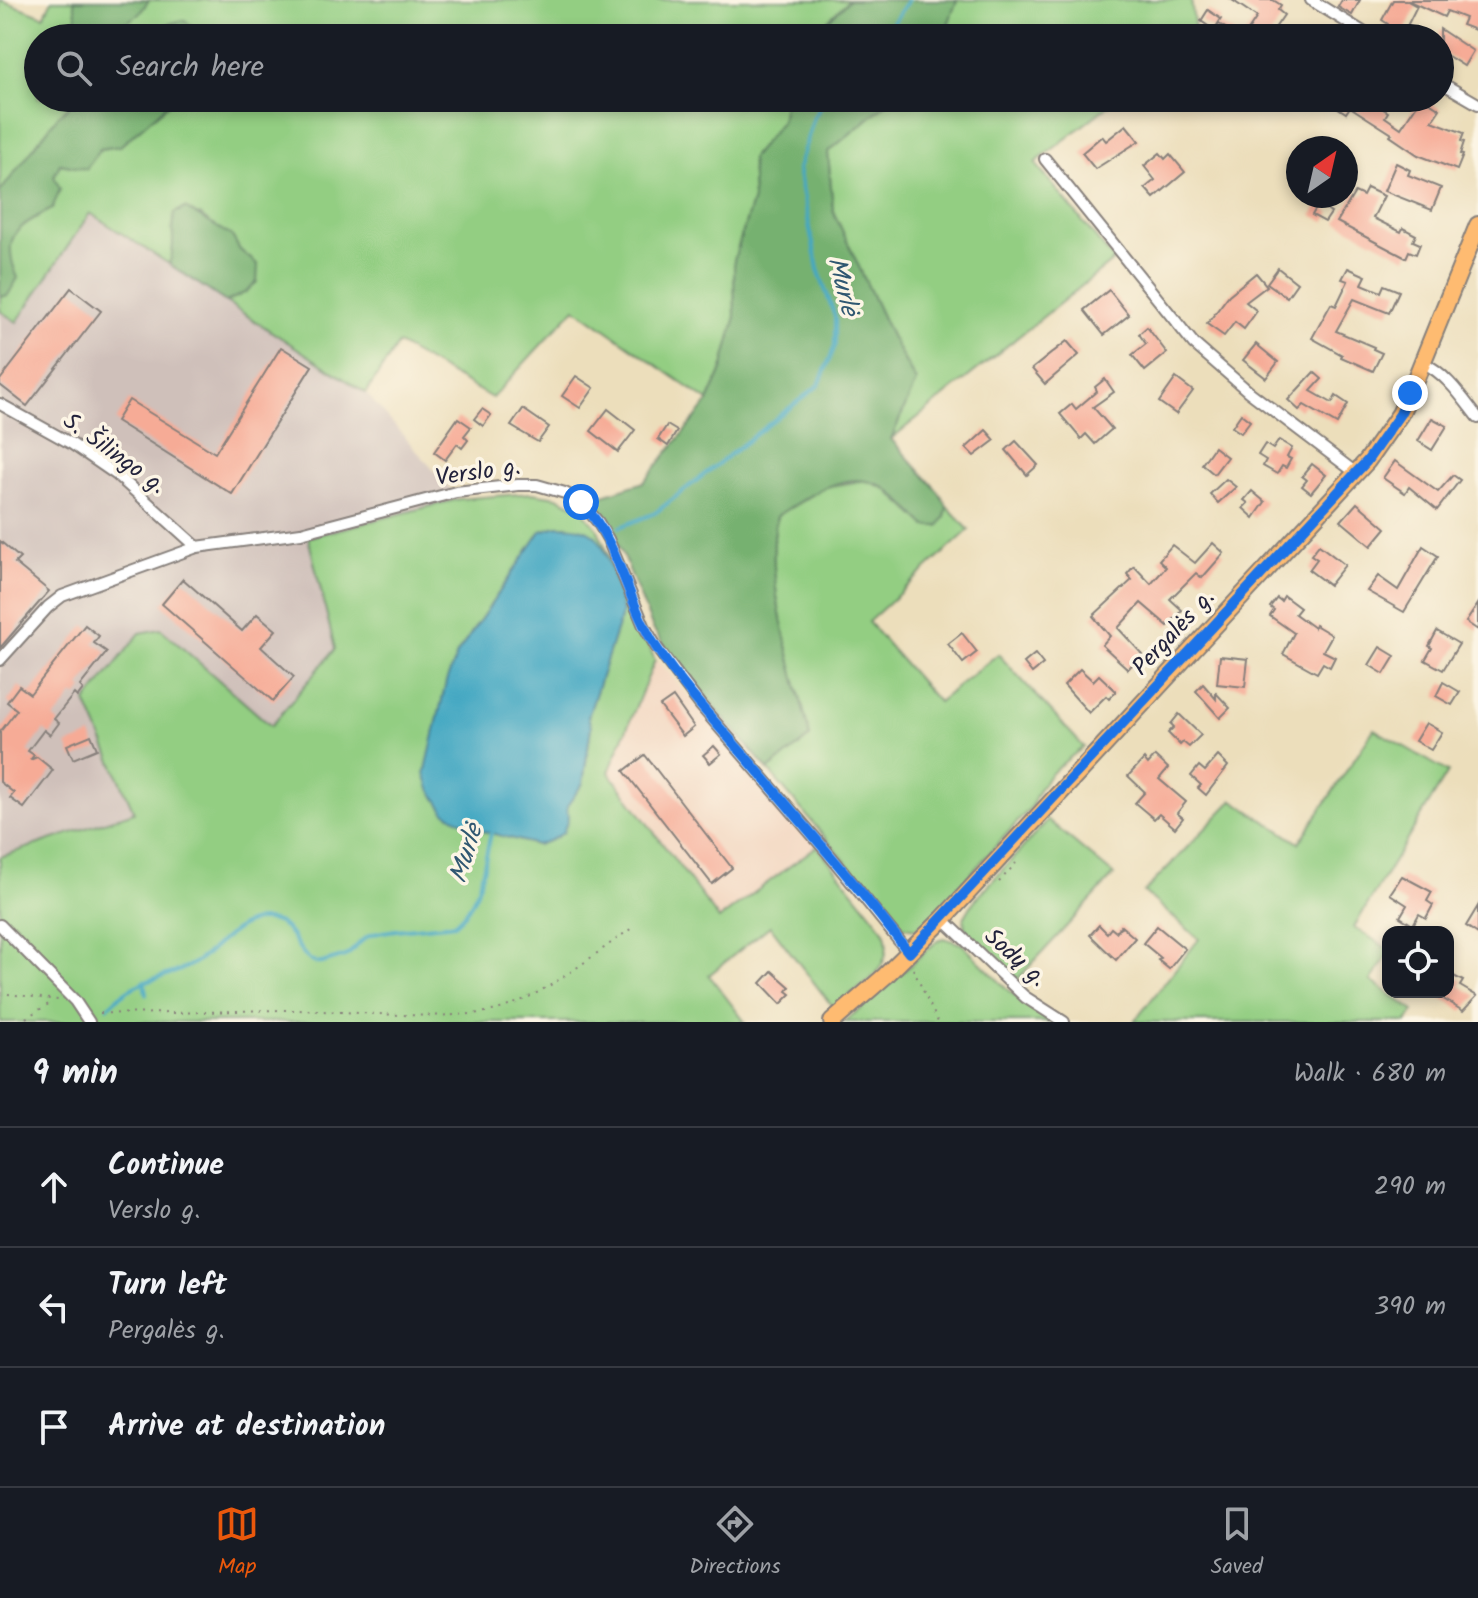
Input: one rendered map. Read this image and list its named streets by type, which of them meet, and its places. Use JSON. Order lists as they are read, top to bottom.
{
  "streets": {
    "main road": ["Pergalės g."],
    "street": ["S. Šilingo g.", "Verslo g.", "Sodų g."]
  },
  "crossings": [
    ["S. Šilingo g.", "Verslo g."],
    ["Verslo g.", "Pergalės g."],
    ["Pergalės g.", "Sodų g."]
  ],
  "water": ["Murlė"],
  "north": "top right",
  "page": {
    "search": "Search here",
    "heading": ["9 min", "Walk · 680 m"],
    "list": [
      ["Continue", "Verslo g.", "290 m"],
      ["Turn left", "Pergalės g.", "390 m"],
      "Arrive at destination"
    ],
    "nav": ["Map", "Directions", "Saved"]
  }
}
